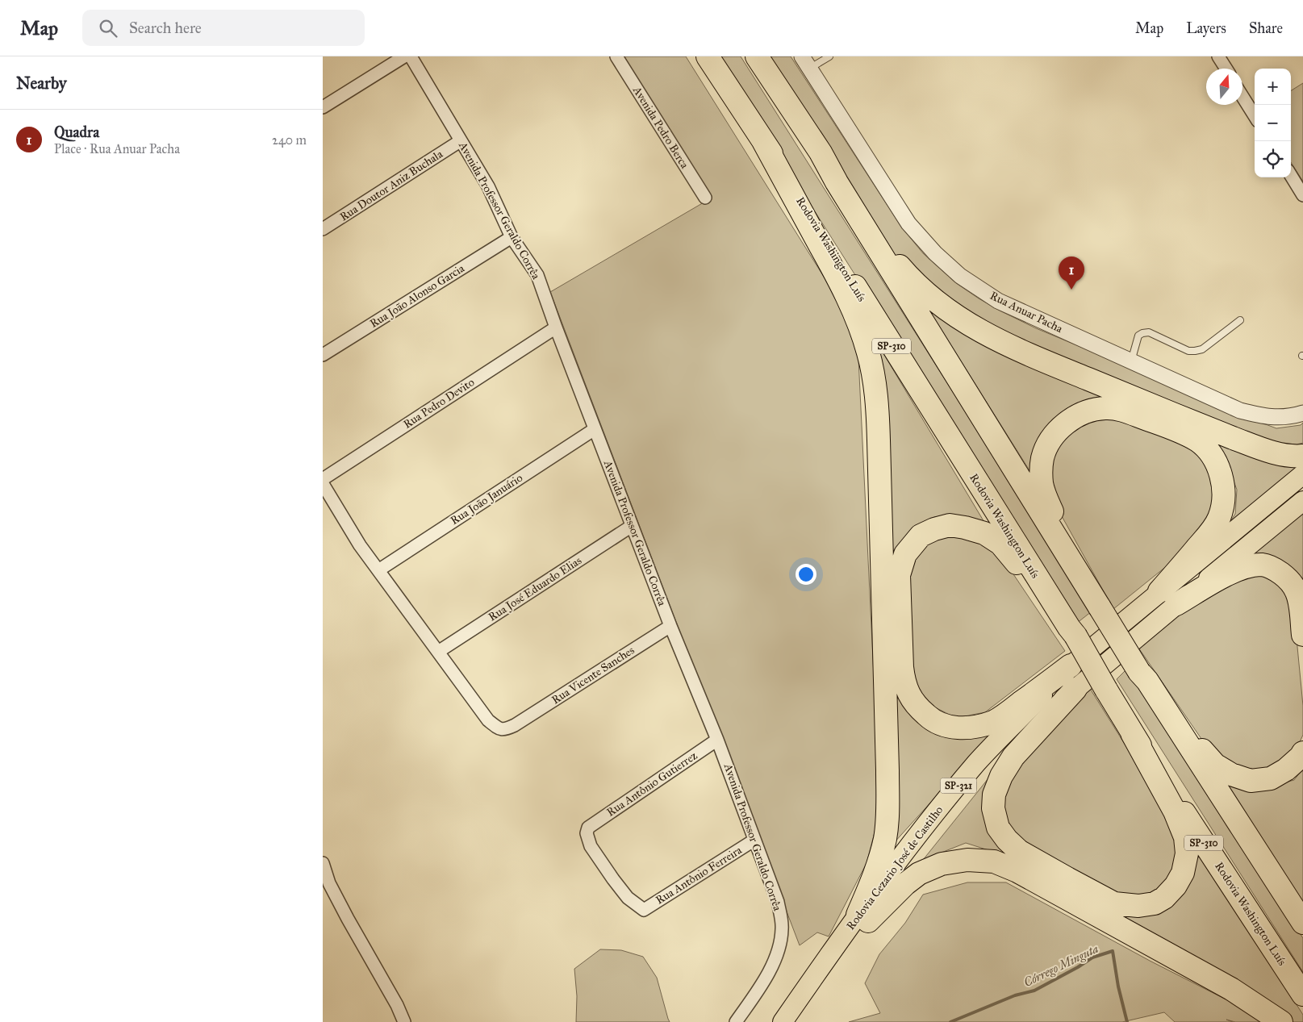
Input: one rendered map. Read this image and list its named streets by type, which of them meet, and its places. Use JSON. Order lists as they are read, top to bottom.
{
  "streets": {
    "highway": ["Rodovia Washington Luís", "SP-310"],
    "main road": ["SP-321", "Rodovia Cezario José de Castilho"],
    "street": [
      "Avenida Pedro Berca",
      "Rua Doutor Aniz Buchala",
      "Avenida Professor Geraldo Corrêa",
      "Rua João Alonso Garcia",
      "Rua Anuar Pacha",
      "Rua Pedro Devito",
      "Rua João Januário",
      "Rua José Eduardo Elias",
      "Rua Vicente Sanches",
      "Rua Antônio Gutierrez",
      "Rua Antônio Ferreira"
    ]
  },
  "crossings": [
    ["Rua Doutor Aniz Buchala", "Avenida Professor Geraldo Corrêa"],
    ["Avenida Professor Geraldo Corrêa", "Rua João Alonso Garcia"],
    ["Avenida Professor Geraldo Corrêa", "Rua Pedro Devito"],
    ["Avenida Professor Geraldo Corrêa", "Rua João Januário"],
    ["Avenida Professor Geraldo Corrêa", "Rua José Eduardo Elias"],
    ["Avenida Professor Geraldo Corrêa", "Rua Vicente Sanches"],
    ["Avenida Professor Geraldo Corrêa", "Rua Antônio Gutierrez"],
    ["Avenida Professor Geraldo Corrêa", "Rua Antônio Ferreira"],
    ["Rua José Eduardo Elias", "Rua Vicente Sanches"],
    ["Rua Antônio Gutierrez", "Rua Antônio Ferreira"]
  ],
  "water": ["Córrego Minguta"],
  "north": "top",
  "page": {
    "header": "Map",
    "search": "Search here",
    "nav": ["Map", "Layers", "Share"],
    "heading": "Nearby",
    "map_buttons": ["+", "−"],
    "list": [
      {
        "mark": "1",
        "name": "Quadra",
        "note": "Place · Rua Anuar Pacha",
        "value": "240 m"
      }
    ],
    "pins": "1"
  }
}
